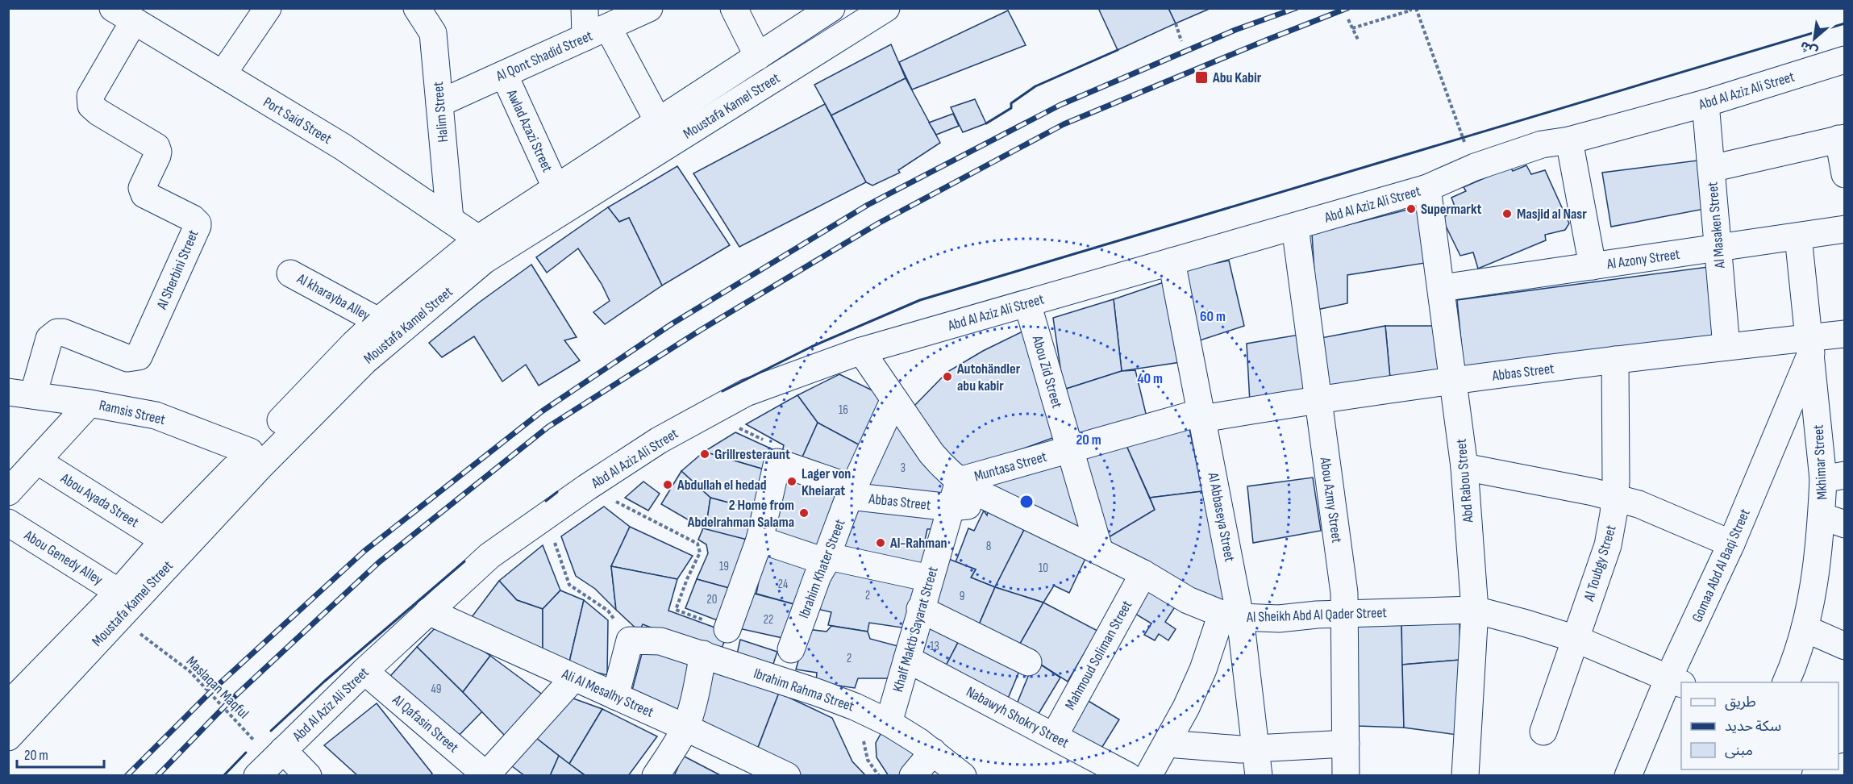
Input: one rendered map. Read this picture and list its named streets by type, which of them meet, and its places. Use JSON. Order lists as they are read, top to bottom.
{
  "streets": {
    "street": [
      "Al Qont Shadid Street",
      "Abd Al Aziz Ali Street",
      "Moustafa Kamel Street",
      "Halim Street",
      "Port Said Street",
      "Awlad Azazi Street",
      "Al Masaken Street",
      "Al Azony Street",
      "Al Sherbini Street",
      "Al kharayba Alley",
      "Abou Zid Street",
      "Abbas Street",
      "Ramsis Street",
      "Mkhimar Street",
      "Muntasa Street",
      "Abd Rabou Street",
      "Abou Ayada Street",
      "Abou Azmy Street",
      "Al Abbaseya Street",
      "Abou Genedy Alley",
      "Al Toubgy Street",
      "Gomaa Abd Al Baqi Street",
      "Ibrahim Khater Street",
      "Al Sheikh Abd Al Qader Street",
      "Khalf Maktb Sayarat Street",
      "Mahmoud Soliman Street",
      "Ibrahim Rahma Street",
      "Ali Al Mesalhy Street",
      "Nabawyh Shokry Street",
      "Al Qafasin Street"
    ],
    "path": ["Maslaqan Maqful"]
  },
  "crossings": [
    ["Al Qont Shadid Street", "Halim Street"],
    ["Al Qont Shadid Street", "Awlad Azazi Street"],
    ["Abd Al Aziz Ali Street", "Al Masaken Street"],
    ["Abd Al Aziz Ali Street", "Abou Zid Street"],
    ["Abd Al Aziz Ali Street", "Abd Rabou Street"],
    ["Abd Al Aziz Ali Street", "Abou Azmy Street"],
    ["Abd Al Aziz Ali Street", "Al Abbaseya Street"],
    ["Abd Al Aziz Ali Street", "Al Sheikh Abd Al Qader Street"],
    ["Abd Al Aziz Ali Street", "Maslaqan Maqful"],
    ["Abd Al Aziz Ali Street", "Ali Al Mesalhy Street"],
    ["Abd Al Aziz Ali Street", "Al Qafasin Street"],
    ["Moustafa Kamel Street", "Port Said Street"],
    ["Moustafa Kamel Street", "Awlad Azazi Street"],
    ["Moustafa Kamel Street", "Al kharayba Alley"],
    ["Moustafa Kamel Street", "Ramsis Street"],
    ["Moustafa Kamel Street", "Abou Ayada Street"],
    ["Moustafa Kamel Street", "Abou Genedy Alley"],
    ["Moustafa Kamel Street", "Maslaqan Maqful"],
    ["Halim Street", "Port Said Street"],
    ["Port Said Street", "Al Sherbini Street"],
    ["Al Masaken Street", "Al Azony Street"],
    ["Al Masaken Street", "Abbas Street"],
    ["Al Azony Street", "Mkhimar Street"],
    ["Al Azony Street", "Abd Rabou Street"],
    ["Al Sherbini Street", "Ramsis Street"],
    ["Abou Zid Street", "Muntasa Street"],
    ["Abou Zid Street", "Al Sheikh Abd Al Qader Street"],
    ["Abbas Street", "Mkhimar Street"],
    ["Abbas Street", "Muntasa Street"],
    ["Abbas Street", "Abd Rabou Street"],
    ["Abbas Street", "Abou Azmy Street"],
    ["Abbas Street", "Al Abbaseya Street"],
    ["Abbas Street", "Al Toubgy Street"],
    ["Abbas Street", "Gomaa Abd Al Baqi Street"],
    ["Abbas Street", "Ibrahim Khater Street"],
    ["Abbas Street", "Al Sheikh Abd Al Qader Street"],
    ["Abbas Street", "Khalf Maktb Sayarat Street"],
    ["Mkhimar Street", "Gomaa Abd Al Baqi Street"],
    ["Muntasa Street", "Al Abbaseya Street"],
    ["Muntasa Street", "Al Sheikh Abd Al Qader Street"],
    ["Muntasa Street", "Khalf Maktb Sayarat Street"],
    ["Abd Rabou Street", "Al Sheikh Abd Al Qader Street"],
    ["Abou Azmy Street", "Al Sheikh Abd Al Qader Street"],
    ["Al Abbaseya Street", "Al Sheikh Abd Al Qader Street"],
    ["Al Toubgy Street", "Al Sheikh Abd Al Qader Street"],
    ["Gomaa Abd Al Baqi Street", "Al Sheikh Abd Al Qader Street"],
    ["Ibrahim Khater Street", "Al Sheikh Abd Al Qader Street"],
    ["Al Sheikh Abd Al Qader Street", "Khalf Maktb Sayarat Street"],
    ["Al Sheikh Abd Al Qader Street", "Mahmoud Soliman Street"],
    ["Khalf Maktb Sayarat Street", "Ibrahim Rahma Street"],
    ["Khalf Maktb Sayarat Street", "Nabawyh Shokry Street"],
    ["Mahmoud Soliman Street", "Nabawyh Shokry Street"]
  ],
  "places": {
    "transit": ["Abu Kabir"],
    "other": [
      "Supermarkt",
      "Masjid al Nasr",
      "Autohändler abu kabir",
      "Grillresteraunt",
      "Lager von Kheiarat",
      "Abdullah el hedad",
      "2 Home from Abdelrahman Salama",
      "Al-Rahman"
    ]
  },
  "house_numbers": [
    "16",
    "3",
    "8",
    "19",
    "10",
    "24",
    "2",
    "9",
    "20",
    "22",
    "13",
    "2",
    "49"
  ],
  "legend": ["طريق", "سكة حديد", "مبنى"],
  "scale_bar": "20 m",
  "north": "bottom left",
  "rings": ["60 m", "40 m", "20 m"]
}
